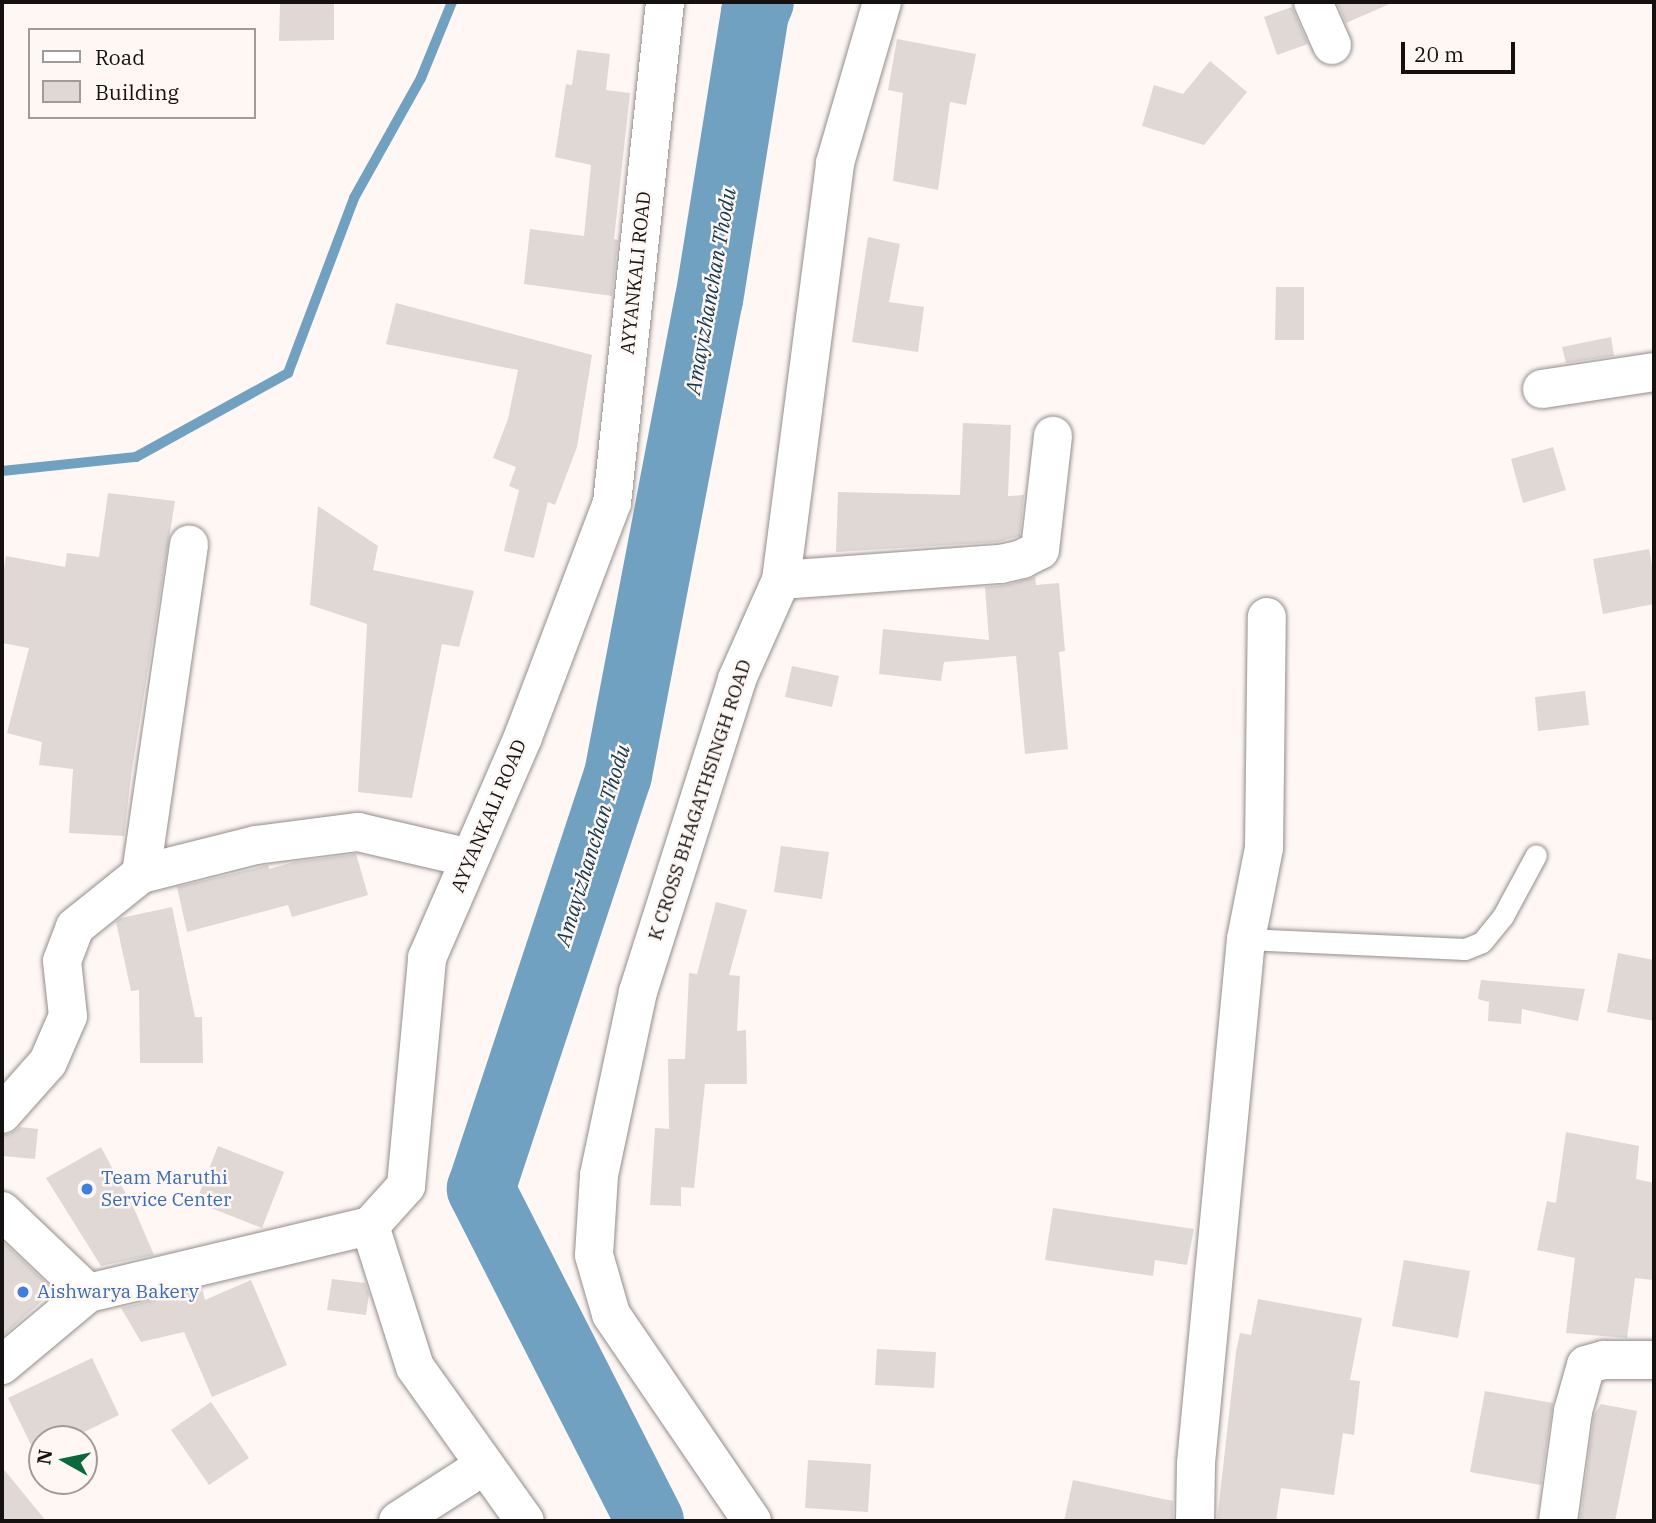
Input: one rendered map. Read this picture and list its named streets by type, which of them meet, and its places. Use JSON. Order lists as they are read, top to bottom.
{
  "streets": {
    "street": ["AYYANKALI ROAD", "K CROSS BHAGATHSINGH ROAD"]
  },
  "water": ["Amayizhanchan Thodu"],
  "places": ["Team Maruthi Service Center", "Aishwarya Bakery"],
  "legend": ["Road", "Building"],
  "scale_bar": "20 m",
  "north": "left"
}
